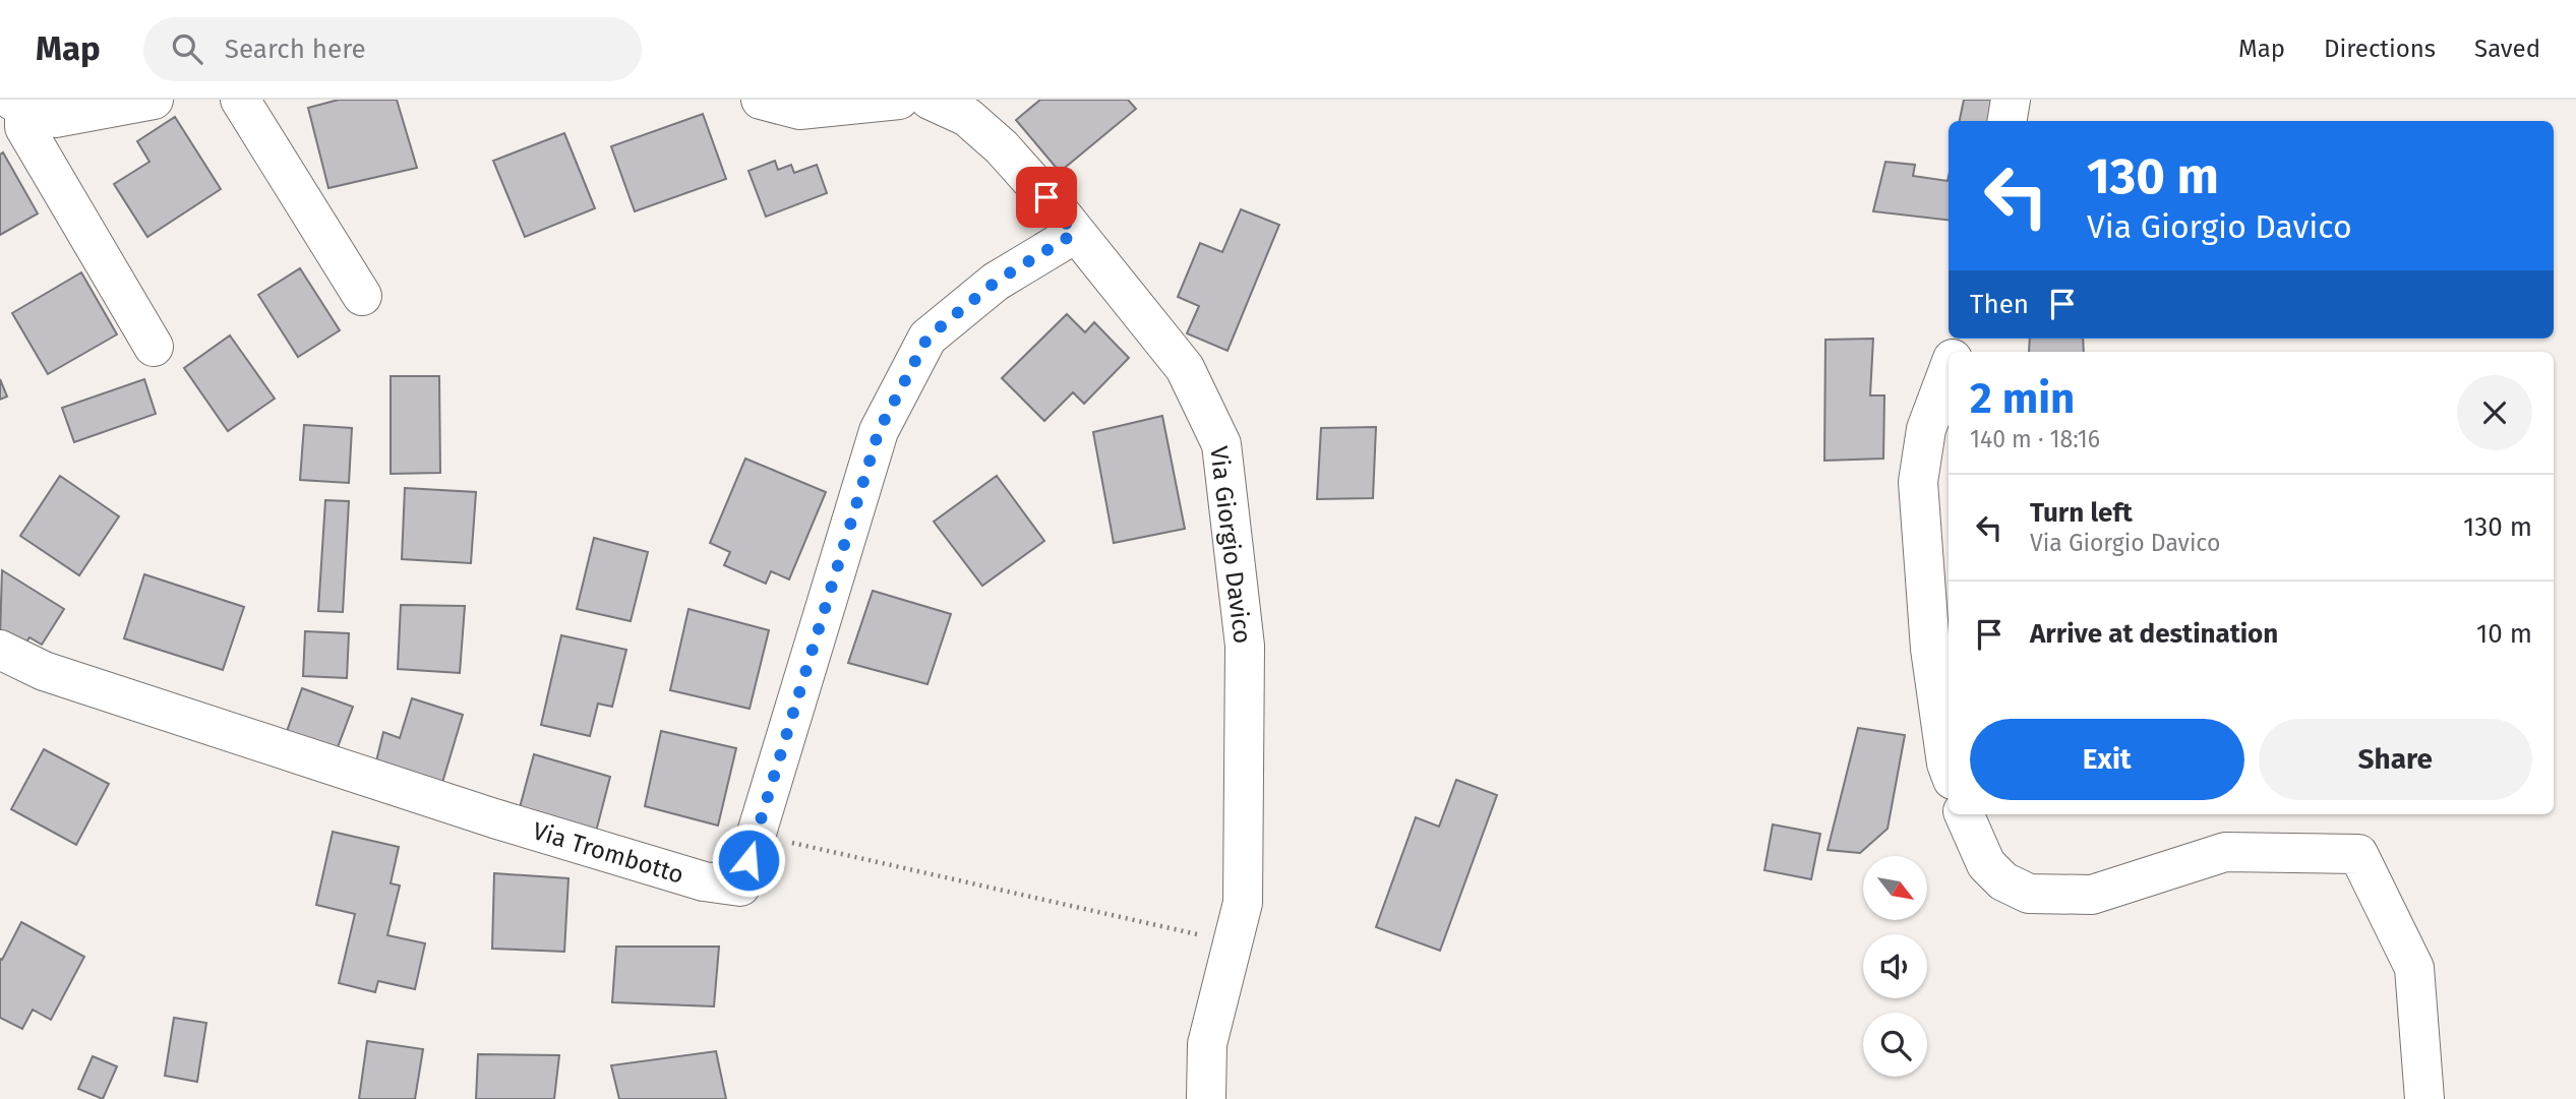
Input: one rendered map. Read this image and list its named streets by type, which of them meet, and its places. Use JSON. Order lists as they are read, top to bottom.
{
  "streets": {
    "street": ["Via Giorgio Davico", "Via Trombotto"]
  },
  "crossings": [
    ["Via Giorgio Davico", "Via Trombotto"]
  ],
  "north": "bottom right",
  "page": {
    "header": "Map",
    "search": "Search here",
    "nav": ["Map", "Directions", "Saved"],
    "turn": ["130 m", "Via Giorgio Davico"],
    "then": "Then",
    "heading": ["2 min", "140 m · 18:16"],
    "list": [
      {
        "name": "Turn left",
        "note": "Via Giorgio Davico",
        "value": "130 m"
      },
      {
        "name": "Arrive at destination",
        "value": "10 m"
      }
    ],
    "buttons": ["Exit", "Share"]
  }
}
